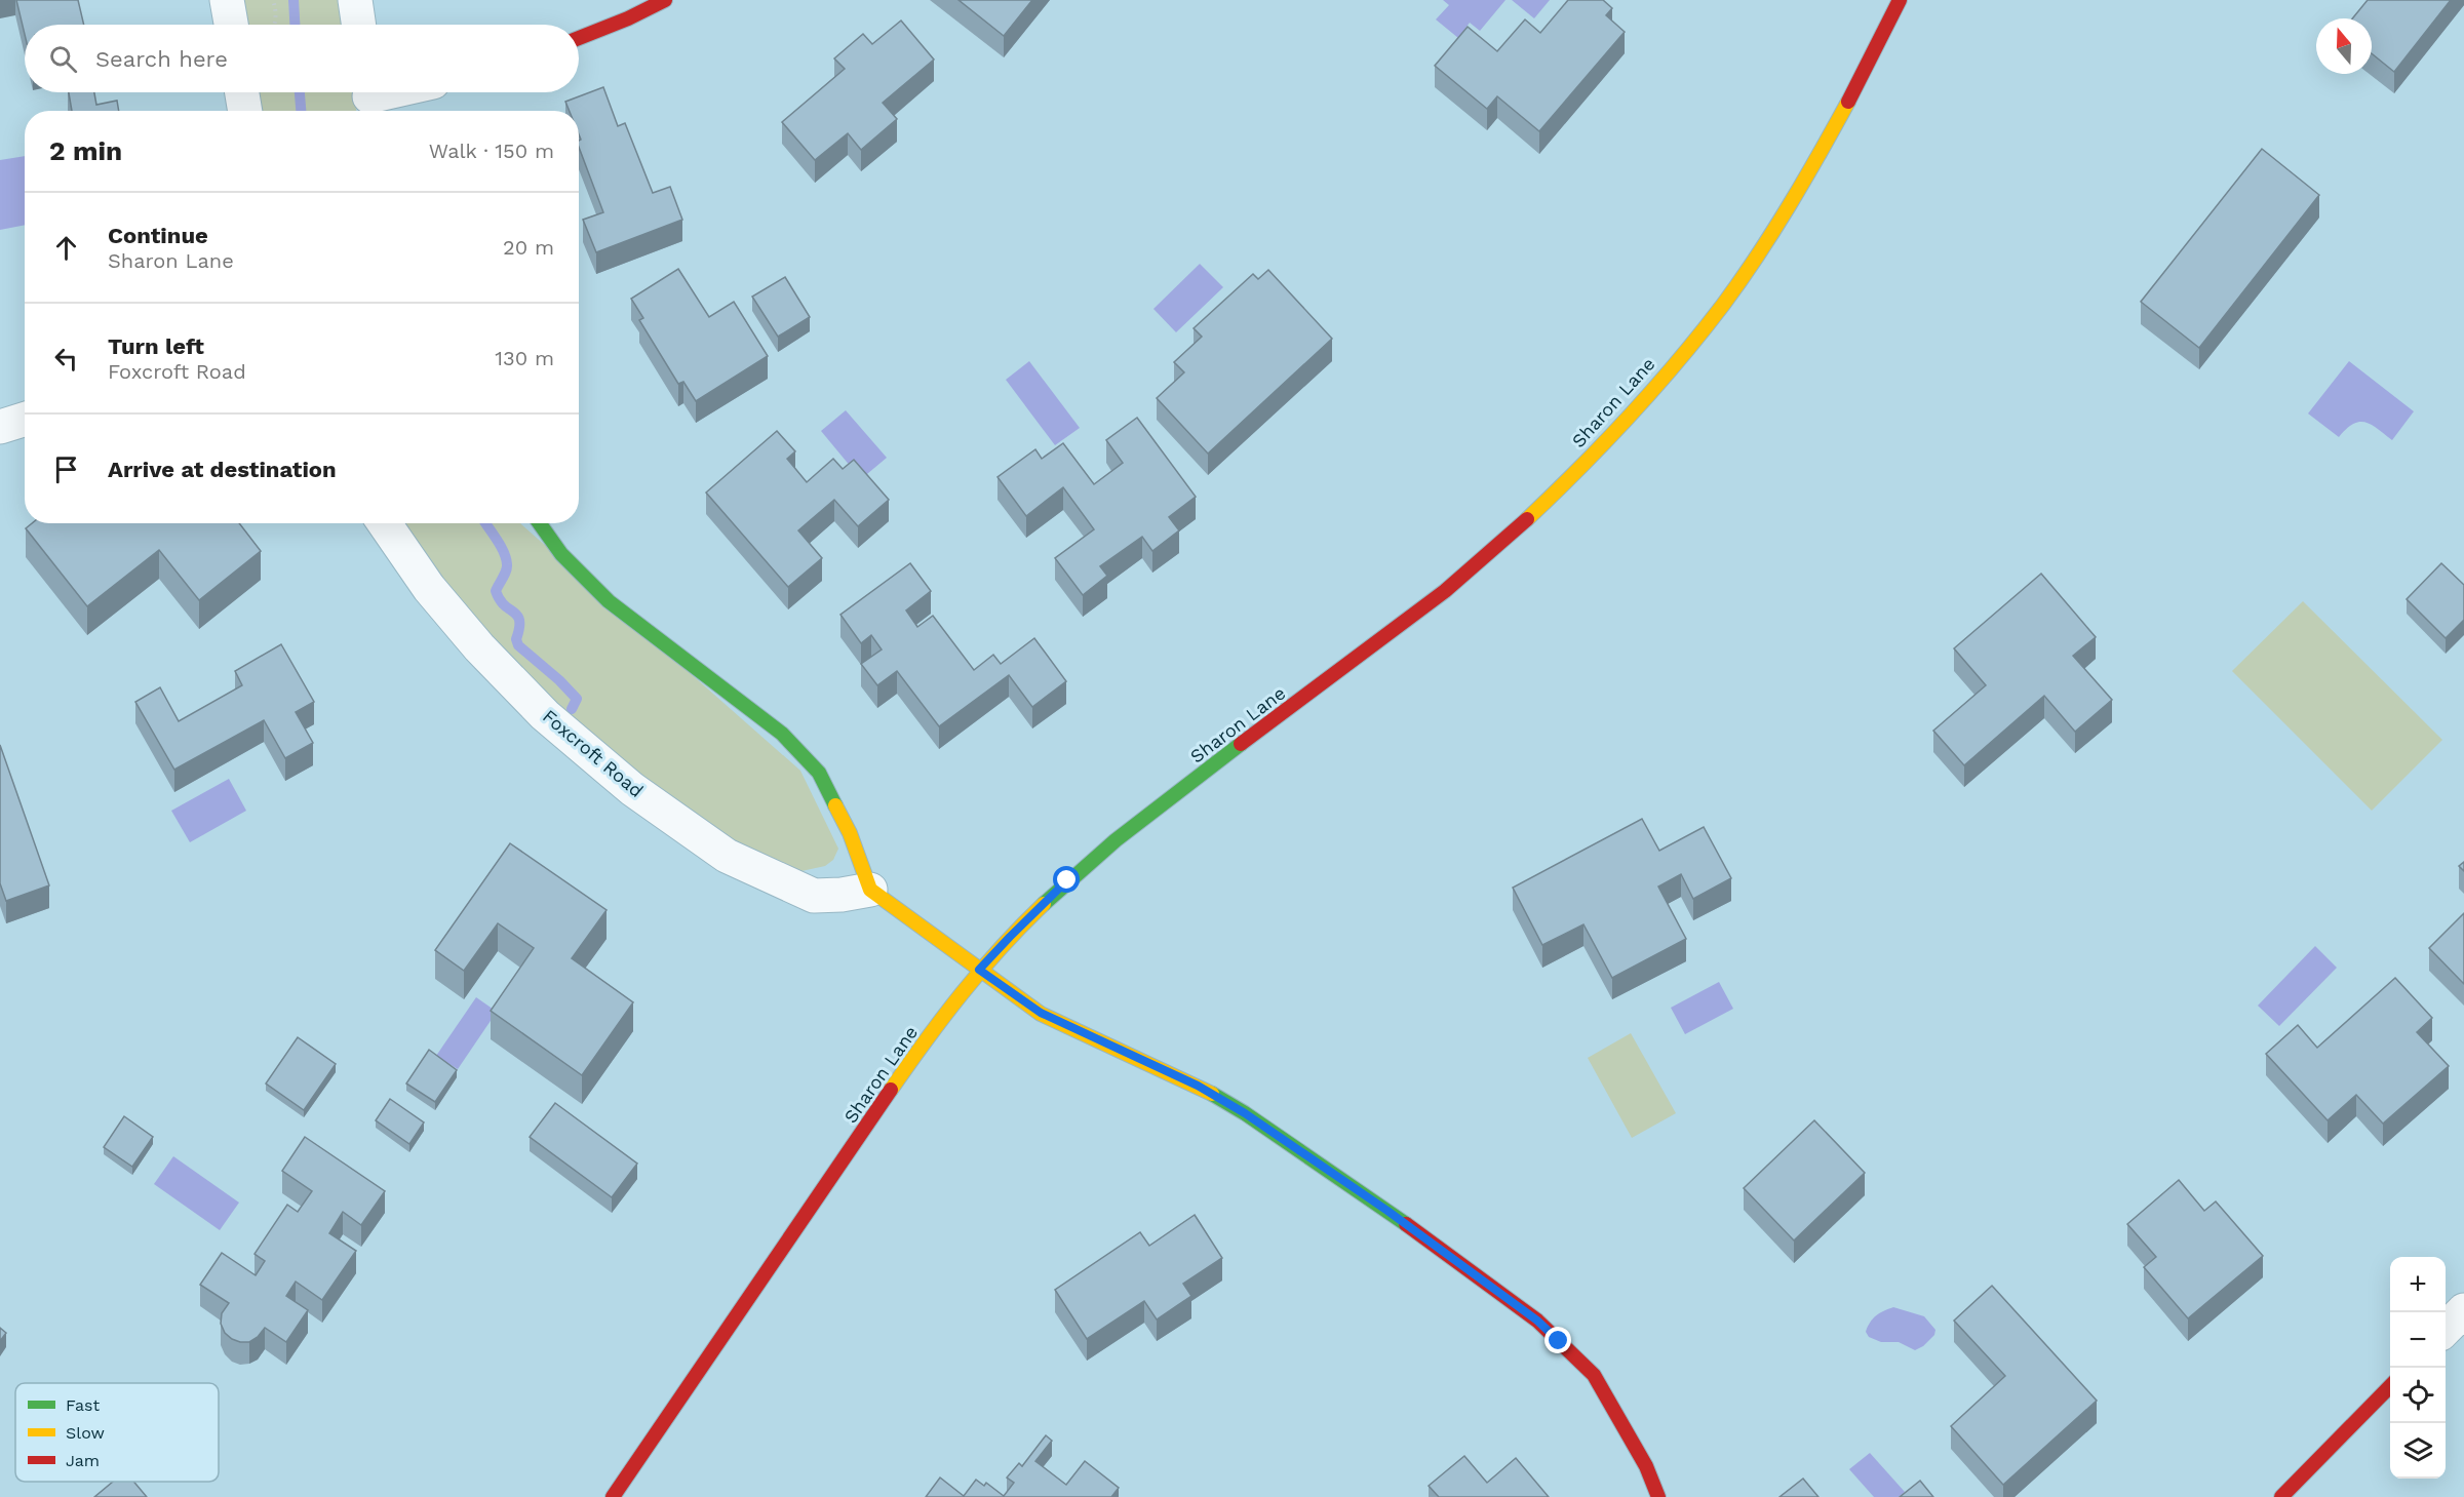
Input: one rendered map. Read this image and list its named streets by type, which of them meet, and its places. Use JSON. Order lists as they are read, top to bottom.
{
  "streets": {
    "main road": ["Sharon Lane"],
    "street": ["Foxcroft Road"]
  },
  "legend": ["Fast", "Slow", "Jam"],
  "north": "top",
  "page": {
    "search": "Search here",
    "heading": ["2 min", "Walk · 150 m"],
    "list": [
      ["Continue", "Sharon Lane", "20 m"],
      ["Turn left", "Foxcroft Road", "130 m"],
      "Arrive at destination"
    ],
    "map_buttons": ["+", "−"]
  }
}
